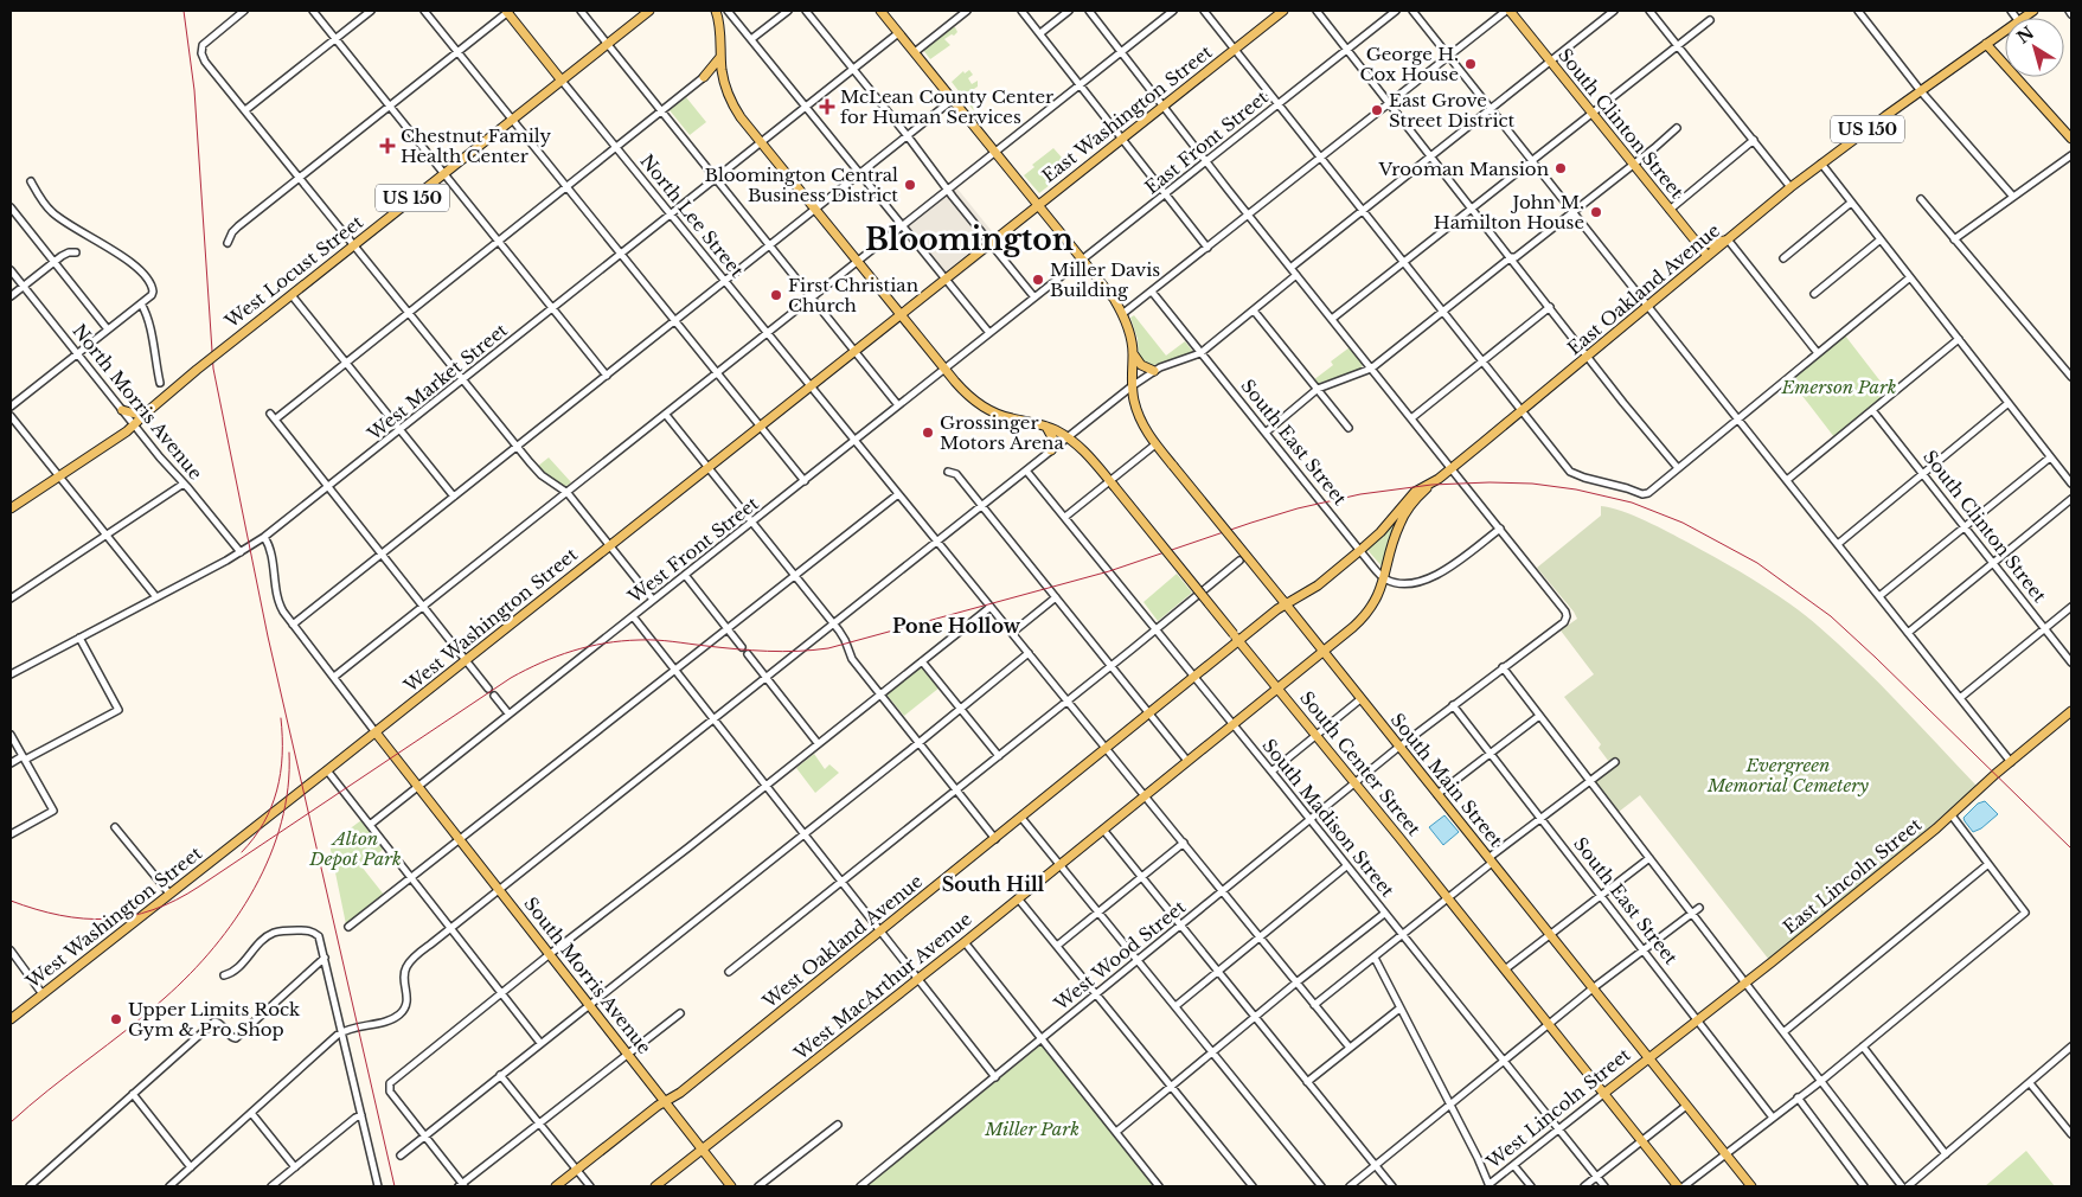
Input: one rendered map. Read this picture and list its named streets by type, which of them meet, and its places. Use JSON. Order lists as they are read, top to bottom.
{
  "streets": {
    "main road": [
      "East Washington Street",
      "South Clinton Street",
      "US 150",
      "North Lee Street",
      "West Locust Street",
      "East Oakland Avenue",
      "West Washington Street",
      "South Center Street",
      "South Main Street",
      "East Lincoln Street",
      "West Oakland Avenue",
      "South Morris Avenue",
      "West MacArthur Avenue",
      "West Lincoln Street"
    ],
    "street": [
      "East Front Street",
      "West Market Street",
      "North Morris Avenue",
      "South East Street",
      "West Front Street",
      "South Madison Street",
      "West Wood Street"
    ]
  },
  "crossings": [
    ["East Washington Street", "West Washington Street"],
    ["South Clinton Street", "East Oakland Avenue"],
    ["East Front Street", "West Front Street"],
    ["North Lee Street", "West Locust Street"],
    ["North Lee Street", "West Market Street"],
    ["North Lee Street", "West Front Street"],
    ["North Lee Street", "West Washington Street"],
    ["North Lee Street", "West Oakland Avenue"],
    ["North Lee Street", "West Wood Street"],
    ["North Lee Street", "West MacArthur Avenue"],
    ["West Locust Street", "North Morris Avenue"],
    ["East Oakland Avenue", "South East Street"],
    ["East Oakland Avenue", "South Main Street"],
    ["East Oakland Avenue", "West Oakland Avenue"],
    ["East Oakland Avenue", "West MacArthur Avenue"],
    ["West Market Street", "North Morris Avenue"],
    ["South East Street", "East Lincoln Street"],
    ["South East Street", "West Wood Street"],
    ["South East Street", "West MacArthur Avenue"],
    ["West Front Street", "South Center Street"],
    ["West Front Street", "South Morris Avenue"],
    ["South Center Street", "West Oakland Avenue"],
    ["South Center Street", "West Wood Street"],
    ["South Center Street", "West MacArthur Avenue"],
    ["South Center Street", "West Lincoln Street"],
    ["South Main Street", "East Lincoln Street"],
    ["South Main Street", "West Oakland Avenue"],
    ["South Main Street", "West Wood Street"],
    ["South Main Street", "West MacArthur Avenue"],
    ["South Main Street", "West Lincoln Street"],
    ["South Madison Street", "West Oakland Avenue"],
    ["South Madison Street", "West Wood Street"],
    ["South Madison Street", "West MacArthur Avenue"],
    ["South Madison Street", "West Lincoln Street"],
    ["East Lincoln Street", "West Lincoln Street"],
    ["West Oakland Avenue", "South Morris Avenue"],
    ["South Morris Avenue", "West MacArthur Avenue"]
  ],
  "districts": ["Bloomington", "Pone Hollow", "South Hill"],
  "parks": [
    "Emerson Park",
    "Evergreen Memorial Cemetery",
    "Alton Depot Park",
    "Miller Park"
  ],
  "places": {
    "other": [
      "George H. Cox House",
      "East Grove Street District",
      "Vrooman Mansion",
      "Bloomington Central Business District",
      "John M. Hamilton House",
      "Miller Davis Building",
      "First Christian Church",
      "Grossinger Motors Arena",
      "Upper Limits Rock Gym & Pro Shop"
    ],
    "health": ["McLean County Center for Human Services", "Chestnut Family Health Center"]
  },
  "north": "top left"
}
